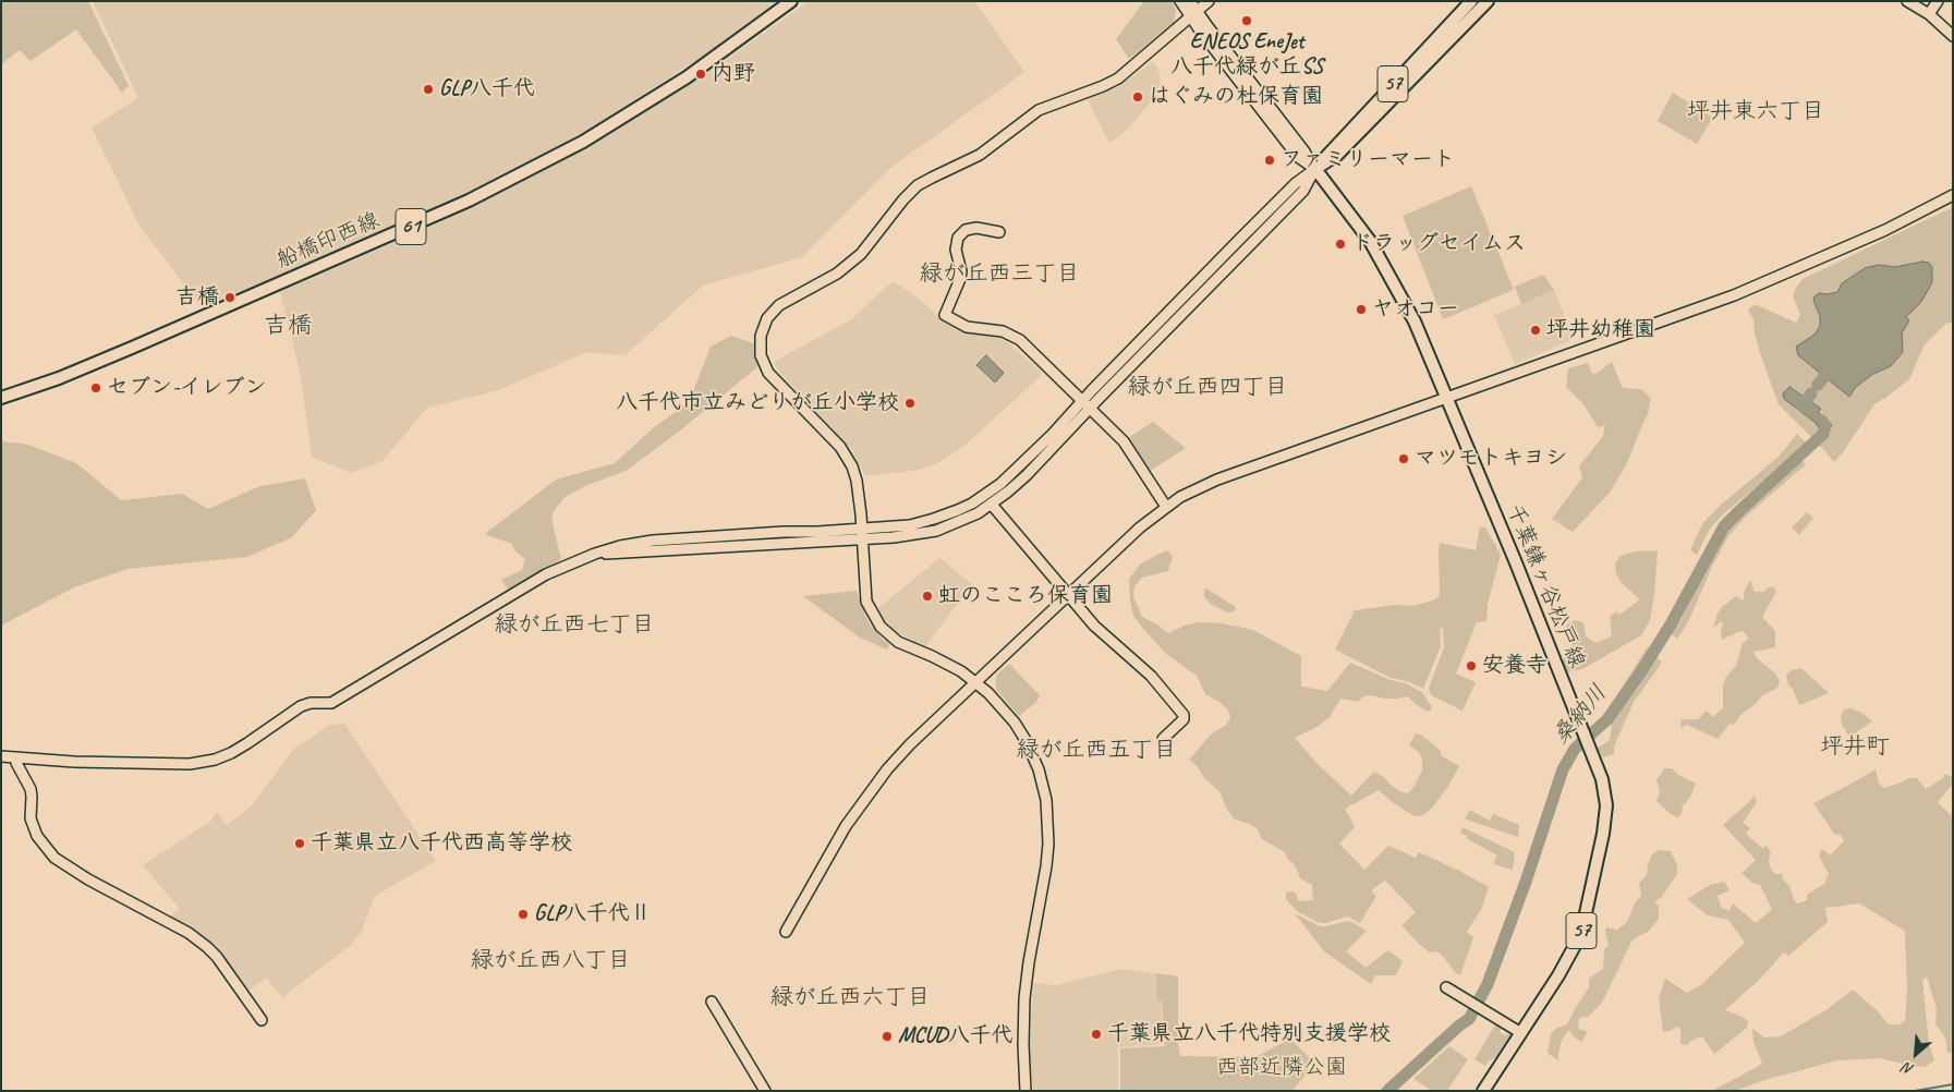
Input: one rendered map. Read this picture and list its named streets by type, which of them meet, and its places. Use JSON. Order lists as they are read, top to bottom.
{
  "streets": {
    "main road": [
      "57",
      "61",
      "船橋印西線",
      "千葉鎌ヶ谷松戸線"
    ]
  },
  "crossings": [
    ["57", "千葉鎌ヶ谷松戸線"]
  ],
  "districts": [
    "坪井東六丁目",
    "緑が丘西三丁目",
    "吉橋",
    "緑が丘西四丁目",
    "緑が丘西七丁目",
    "坪井町",
    "緑が丘西五丁目",
    "緑が丘西八丁目",
    "緑が丘西六丁目"
  ],
  "water": ["桑納川"],
  "parks": ["西部近隣公園"],
  "places": [
    "ENEOS EneJet 八千代緑が丘SS",
    "内野",
    "GLP八千代",
    "はぐみの杜保育園",
    "ファミリーマート",
    "ドラッグセイムス",
    "吉橋",
    "ヤオコー",
    "坪井幼稚園",
    "セブン-イレブン",
    "八千代市立みどりが丘小学校",
    "マツモトキヨシ",
    "虹のこころ保育園",
    "安養寺",
    "千葉県立八千代西高等学校",
    "GLP八千代Ⅱ",
    "千葉県立八千代特別支援学校",
    "MCUD八千代"
  ],
  "north": "bottom left"
}
